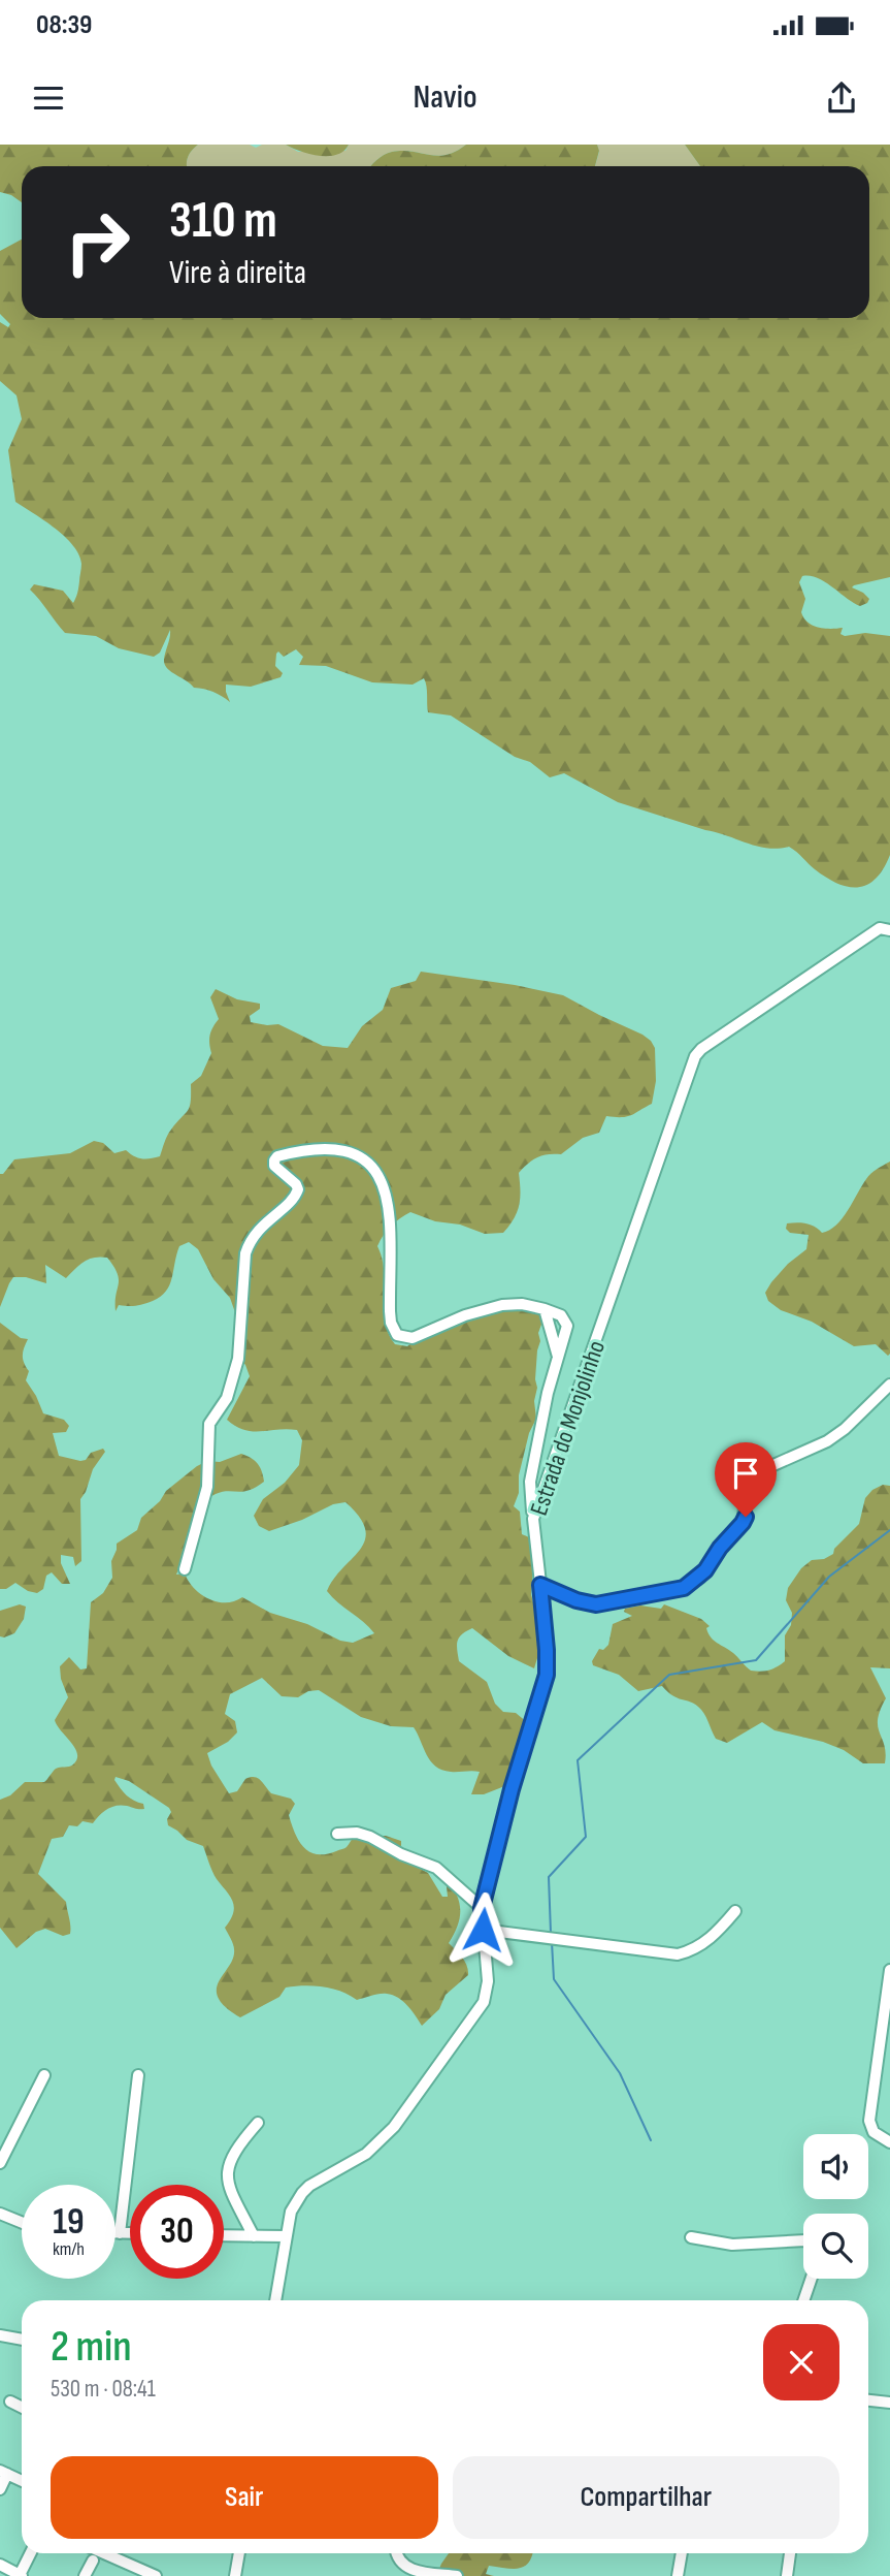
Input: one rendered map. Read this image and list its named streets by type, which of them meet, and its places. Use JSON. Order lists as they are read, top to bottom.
{
  "streets": {
    "street": ["Estrada do Monjolinho"]
  },
  "page": {
    "status": "08:39",
    "header": "Navio",
    "turn": ["310 m", "Vire à direita"],
    "speed": "19 km/h",
    "limit": "30",
    "heading": ["2 min", "530 m · 08:41"],
    "buttons": ["Sair", "Compartilhar"]
  }
}
